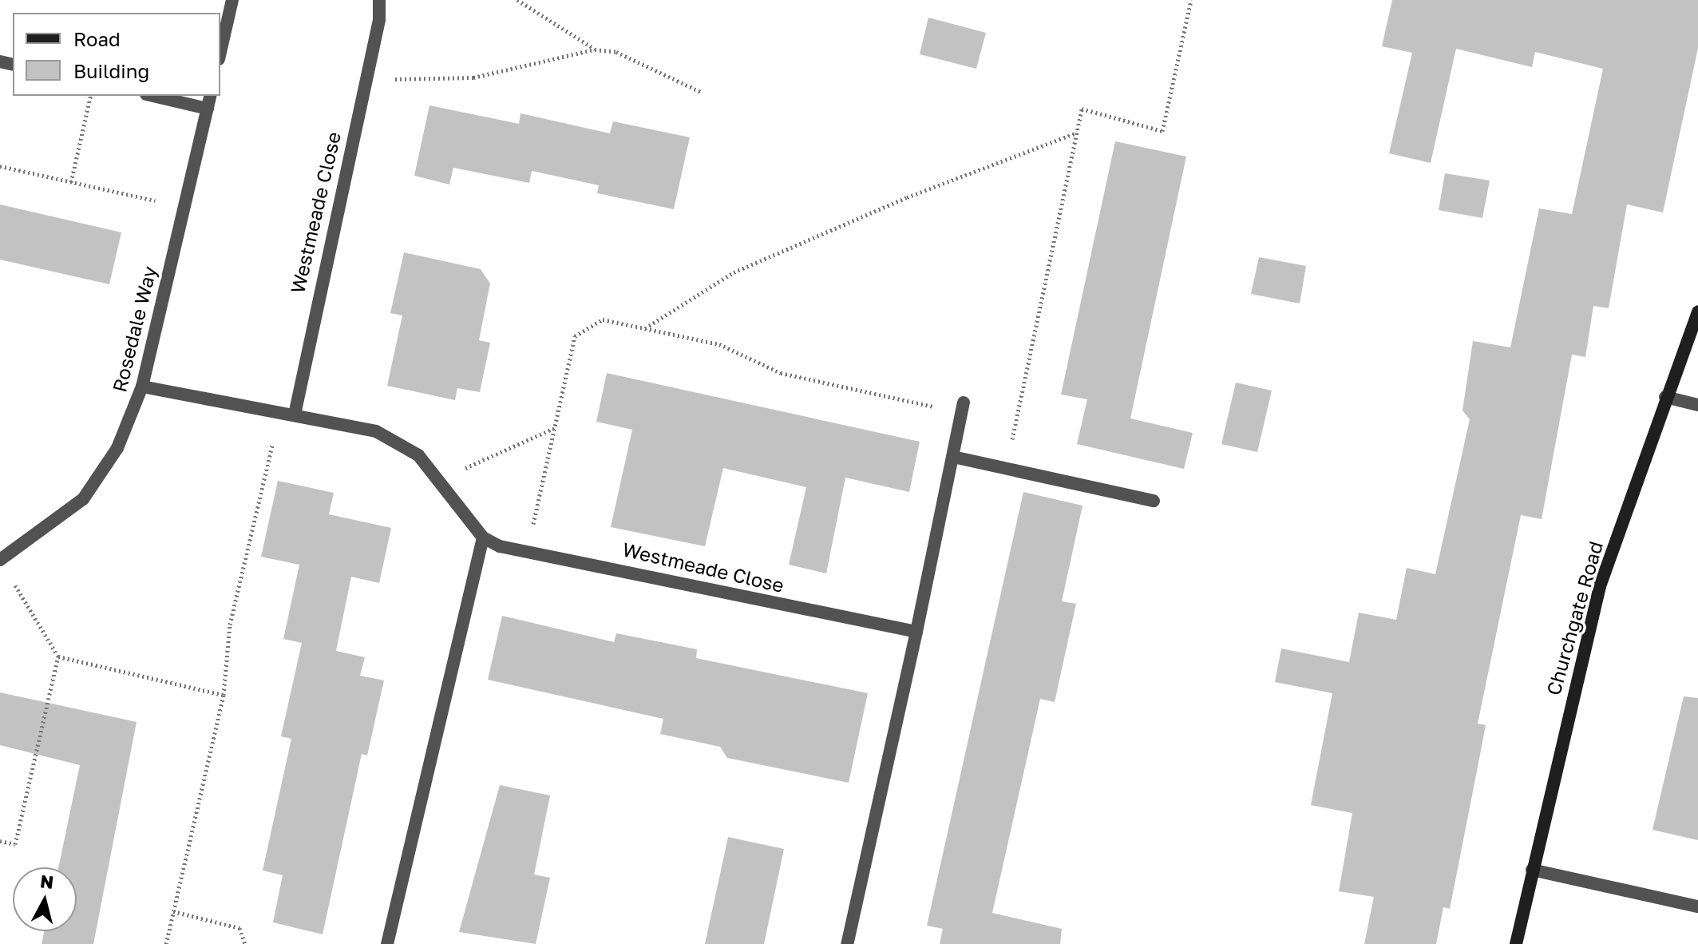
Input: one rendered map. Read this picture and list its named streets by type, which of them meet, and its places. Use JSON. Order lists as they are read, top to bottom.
{
  "streets": {
    "main road": ["Churchgate Road"],
    "street": ["Westmeade Close", "Rosedale Way"]
  },
  "legend": ["Road", "Building"],
  "north": "top"
}
